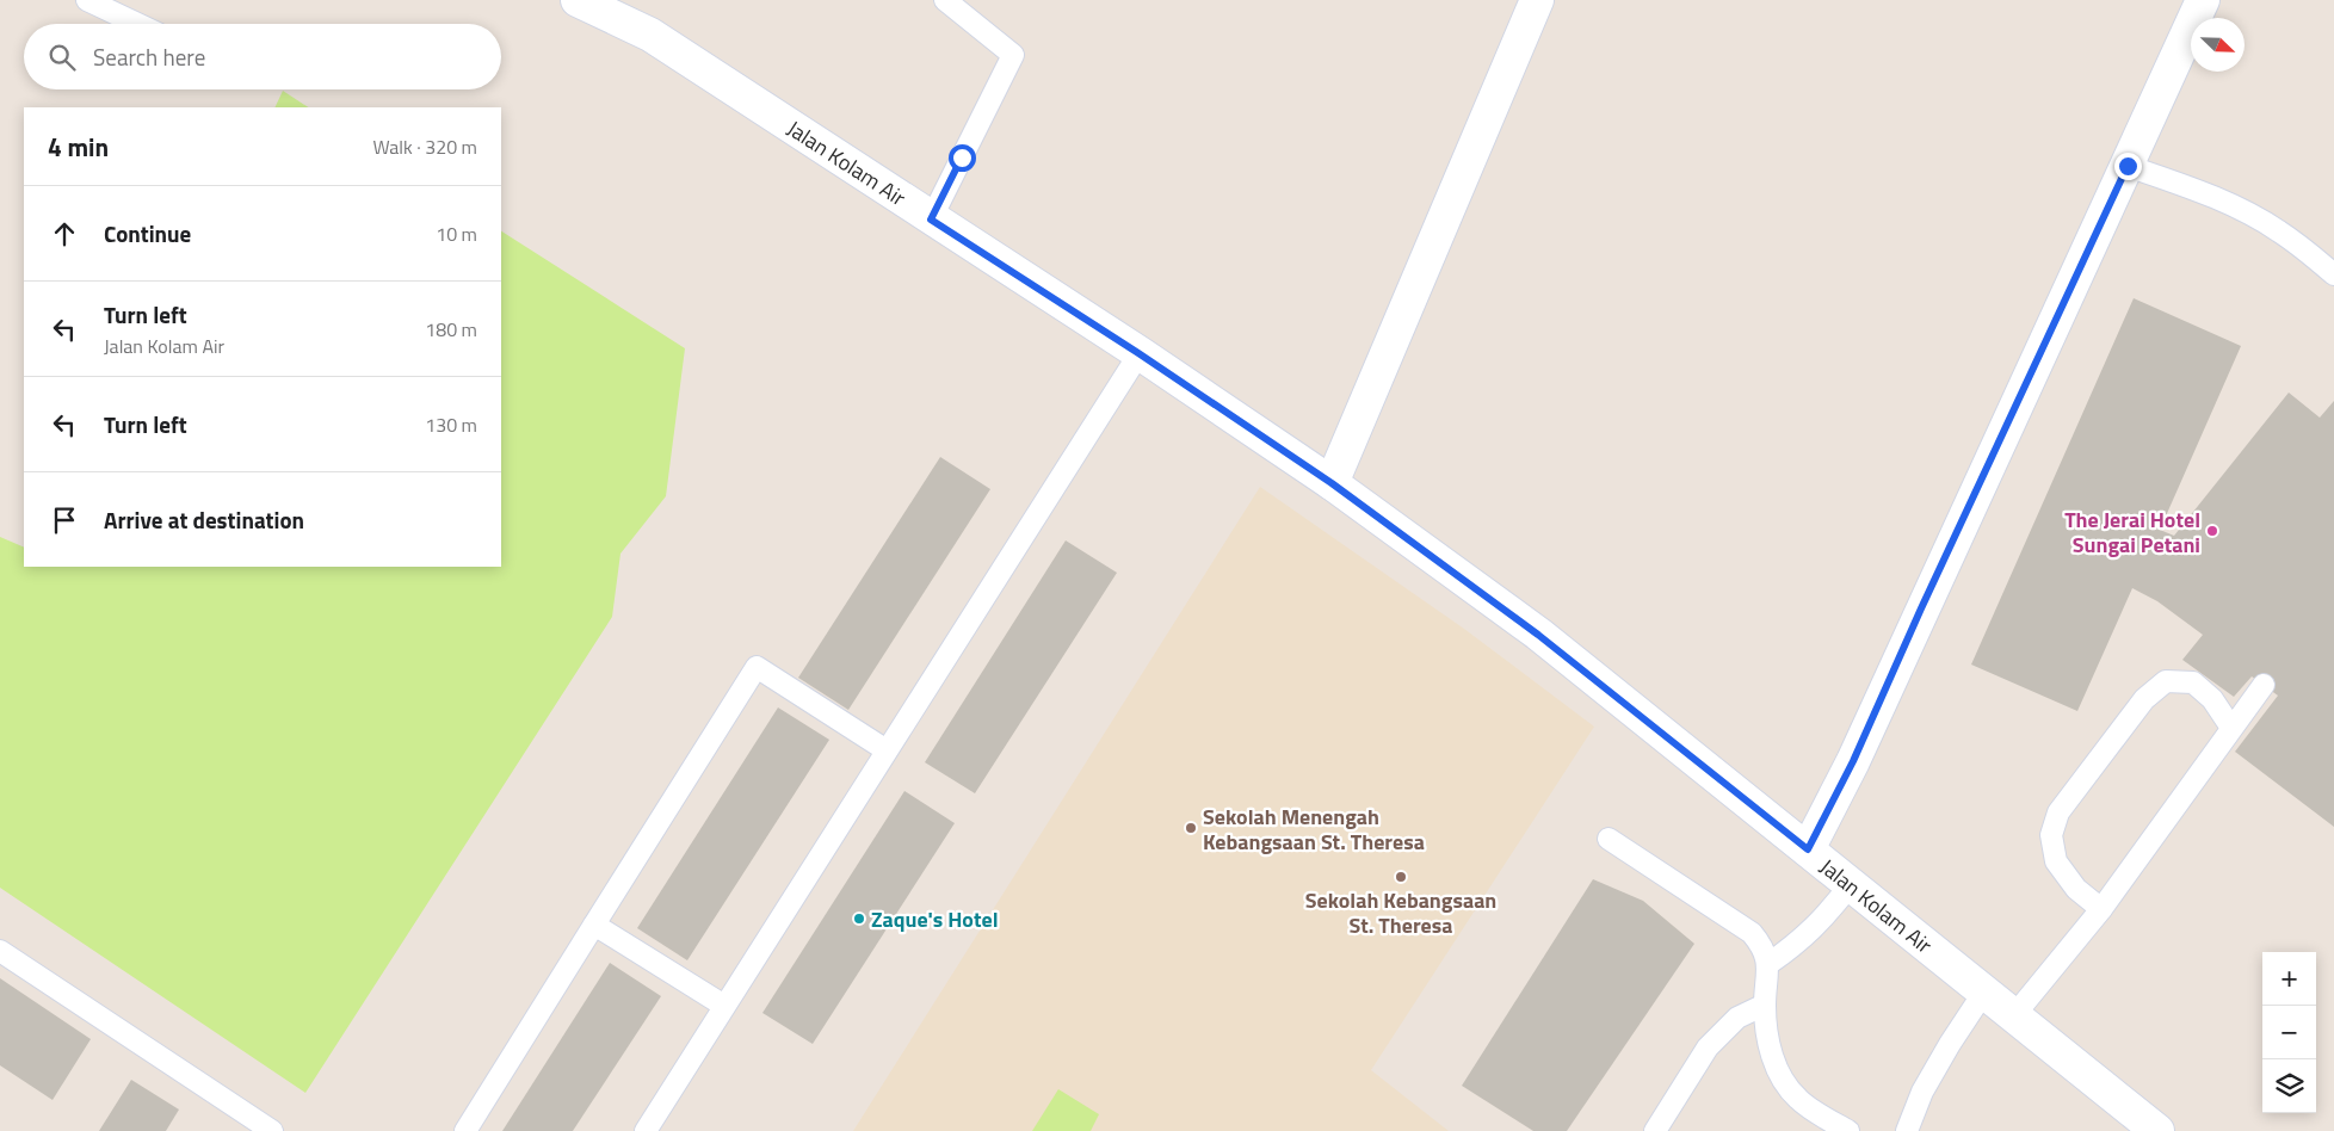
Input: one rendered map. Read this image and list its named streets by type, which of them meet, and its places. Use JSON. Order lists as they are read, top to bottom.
{
  "streets": {
    "main road": ["Jalan Kolam Air"]
  },
  "places": [
    "The Jerai Hotel Sungai Petani",
    "Sekolah Menengah Kebangsaan St. Theresa",
    "Sekolah Kebangsaan St. Theresa",
    "Zaque's Hotel"
  ],
  "north": "bottom right",
  "page": {
    "search": "Search here",
    "heading": ["4 min", "Walk · 320 m"],
    "list": [
      ["Continue", "10 m"],
      ["Turn left", "Jalan Kolam Air", "180 m"],
      ["Turn left", "130 m"],
      "Arrive at destination"
    ],
    "map_buttons": ["+", "−"]
  }
}
